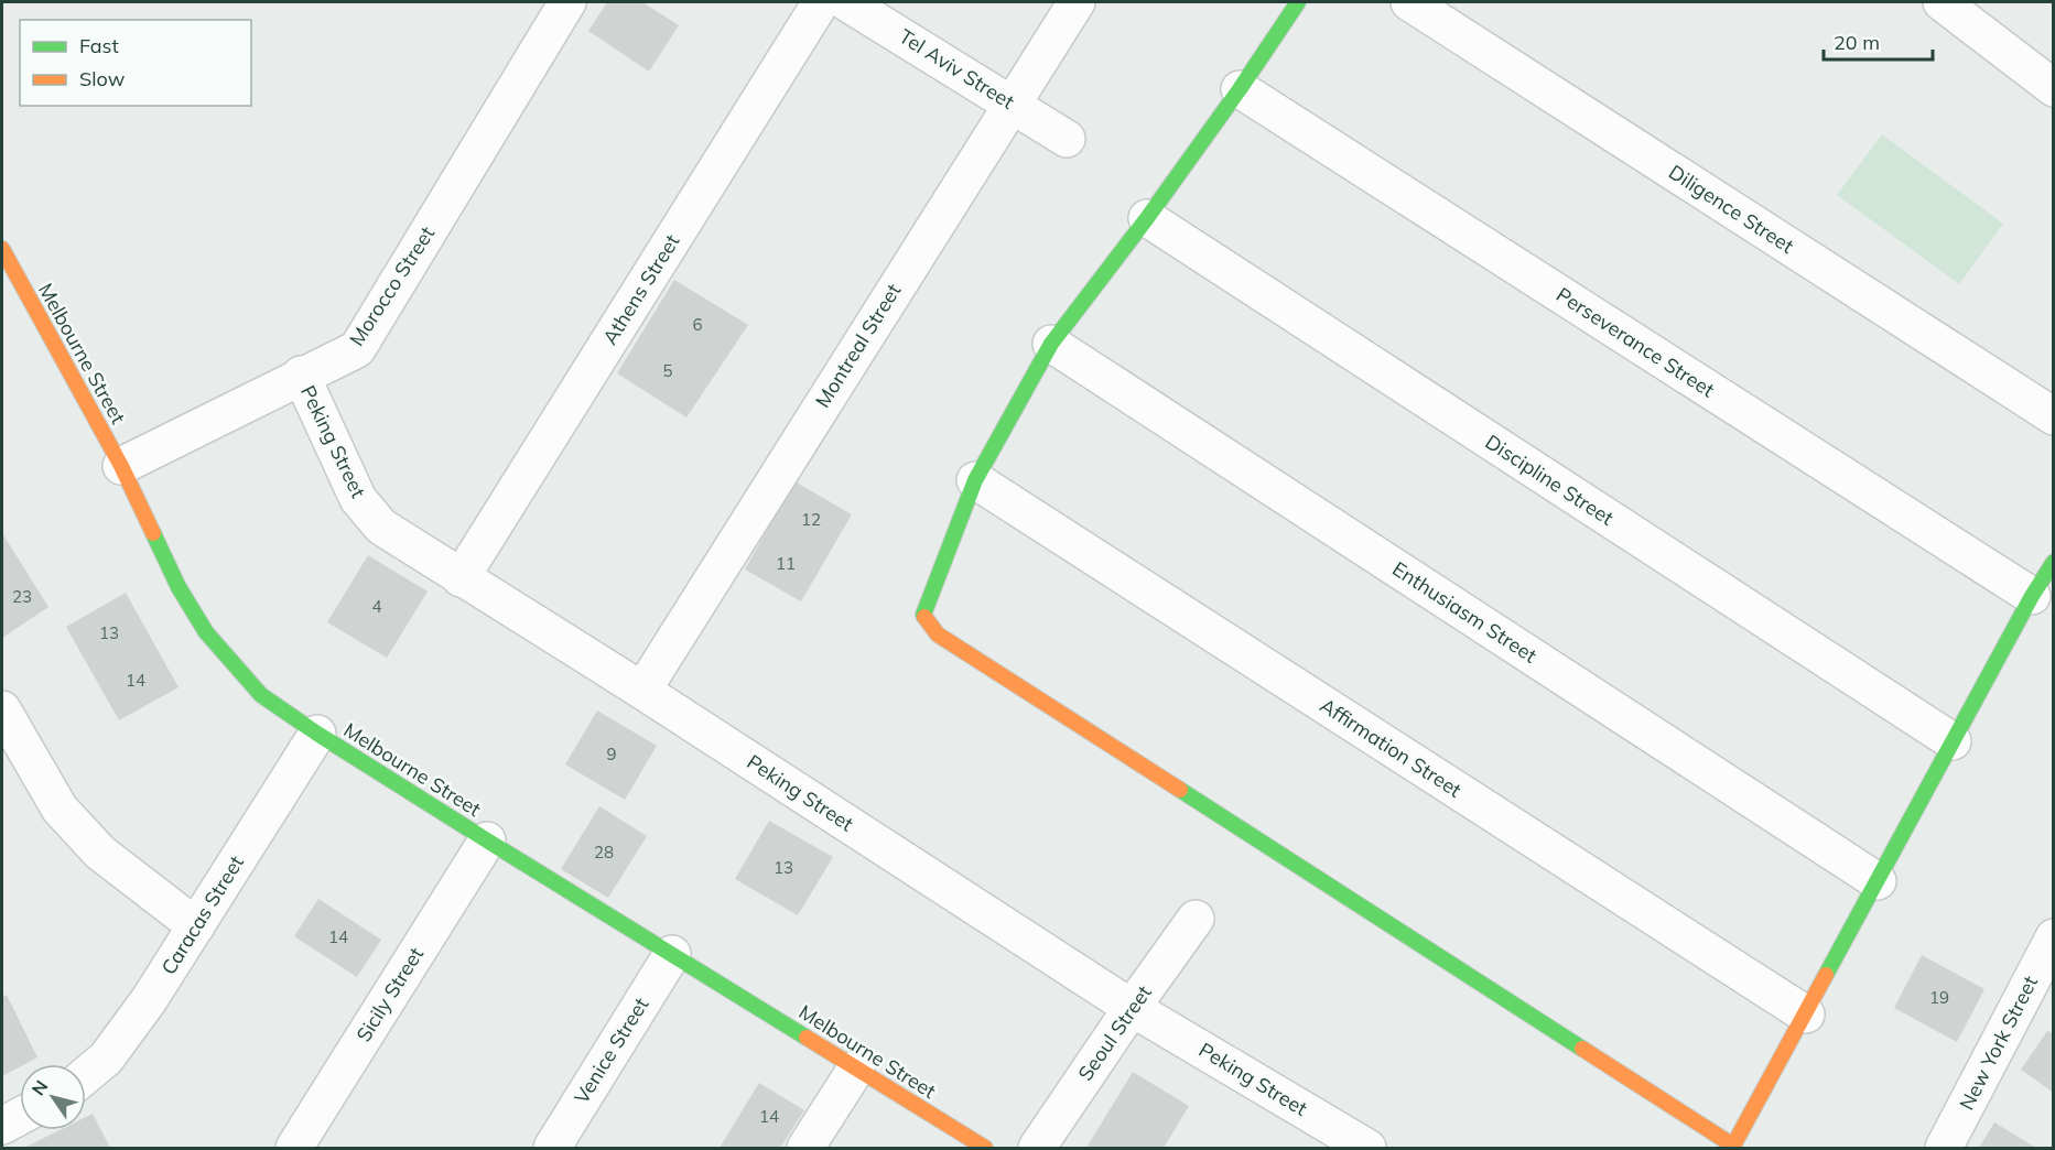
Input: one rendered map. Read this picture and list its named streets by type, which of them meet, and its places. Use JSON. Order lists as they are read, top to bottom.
{
  "streets": {
    "street": [
      "Tel Aviv Street",
      "Diligence Street",
      "Morocco Street",
      "Athens Street",
      "Perseverance Street",
      "Montreal Street",
      "Melbourne Street",
      "Peking Street",
      "Discipline Street",
      "Enthusiasm Street",
      "Affirmation Street",
      "Caracas Street",
      "Sicily Street",
      "Seoul Street",
      "New York Street",
      "Venice Street"
    ]
  },
  "crossings": [
    ["Tel Aviv Street", "Montreal Street"],
    ["Morocco Street", "Melbourne Street"],
    ["Morocco Street", "Peking Street"],
    ["Athens Street", "Peking Street"],
    ["Montreal Street", "Peking Street"],
    ["Melbourne Street", "Caracas Street"],
    ["Melbourne Street", "Sicily Street"],
    ["Melbourne Street", "Venice Street"],
    ["Peking Street", "Seoul Street"]
  ],
  "house_numbers": [
    "6",
    "5",
    "12",
    "11",
    "23",
    "4",
    "13",
    "14",
    "9",
    "28",
    "13",
    "14",
    "19",
    "14"
  ],
  "legend": ["Fast", "Slow"],
  "scale_bar": "20 m",
  "north": "top left"
}
